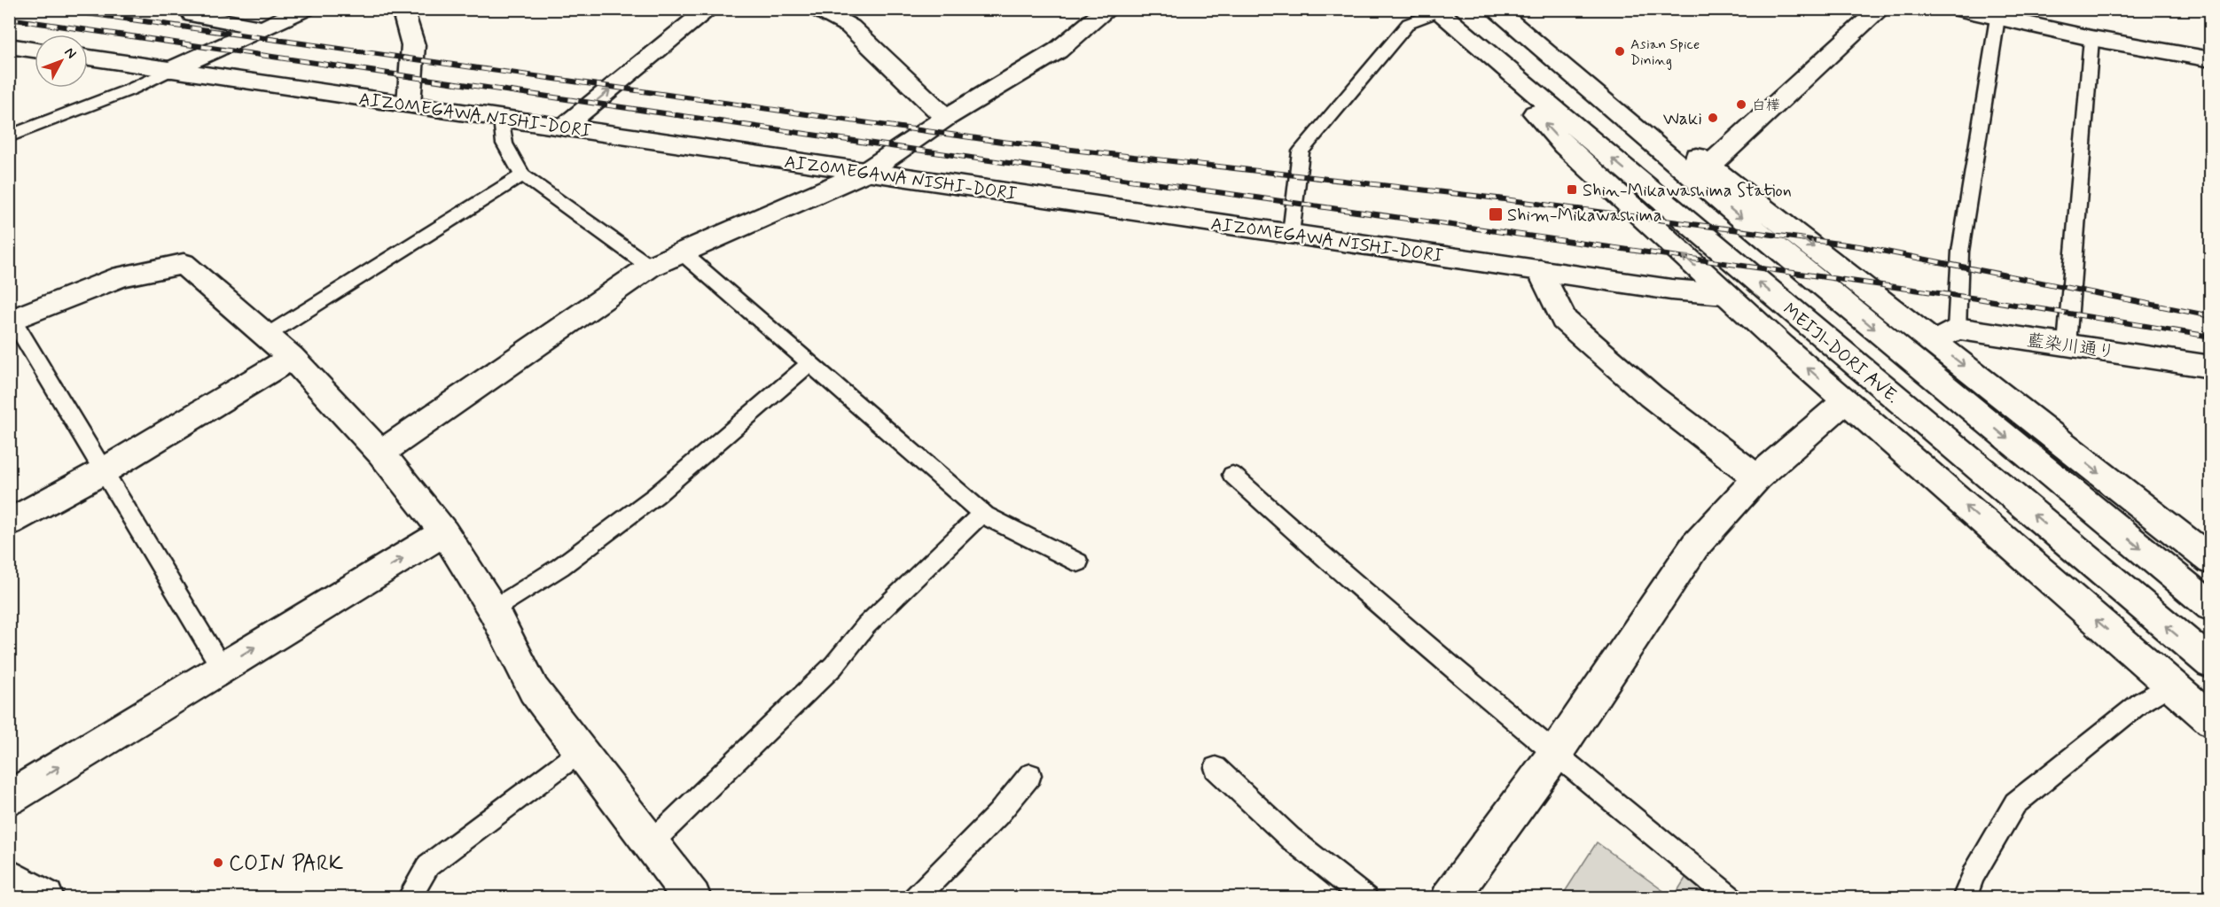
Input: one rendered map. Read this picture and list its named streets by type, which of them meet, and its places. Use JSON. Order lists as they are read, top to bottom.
{
  "streets": {
    "street": ["AIZOMEGAWA NISHI-DORI", "藍染川通り", "MEIJI-DORI AVE."]
  },
  "places": {
    "other": [
      "Asian Spice Dining",
      "白樺",
      "Waki",
      "COIN PARK"
    ],
    "transit": ["Shin-Mikawashima Station", "Shim-Mikawashima"]
  },
  "north": "top right"
}
